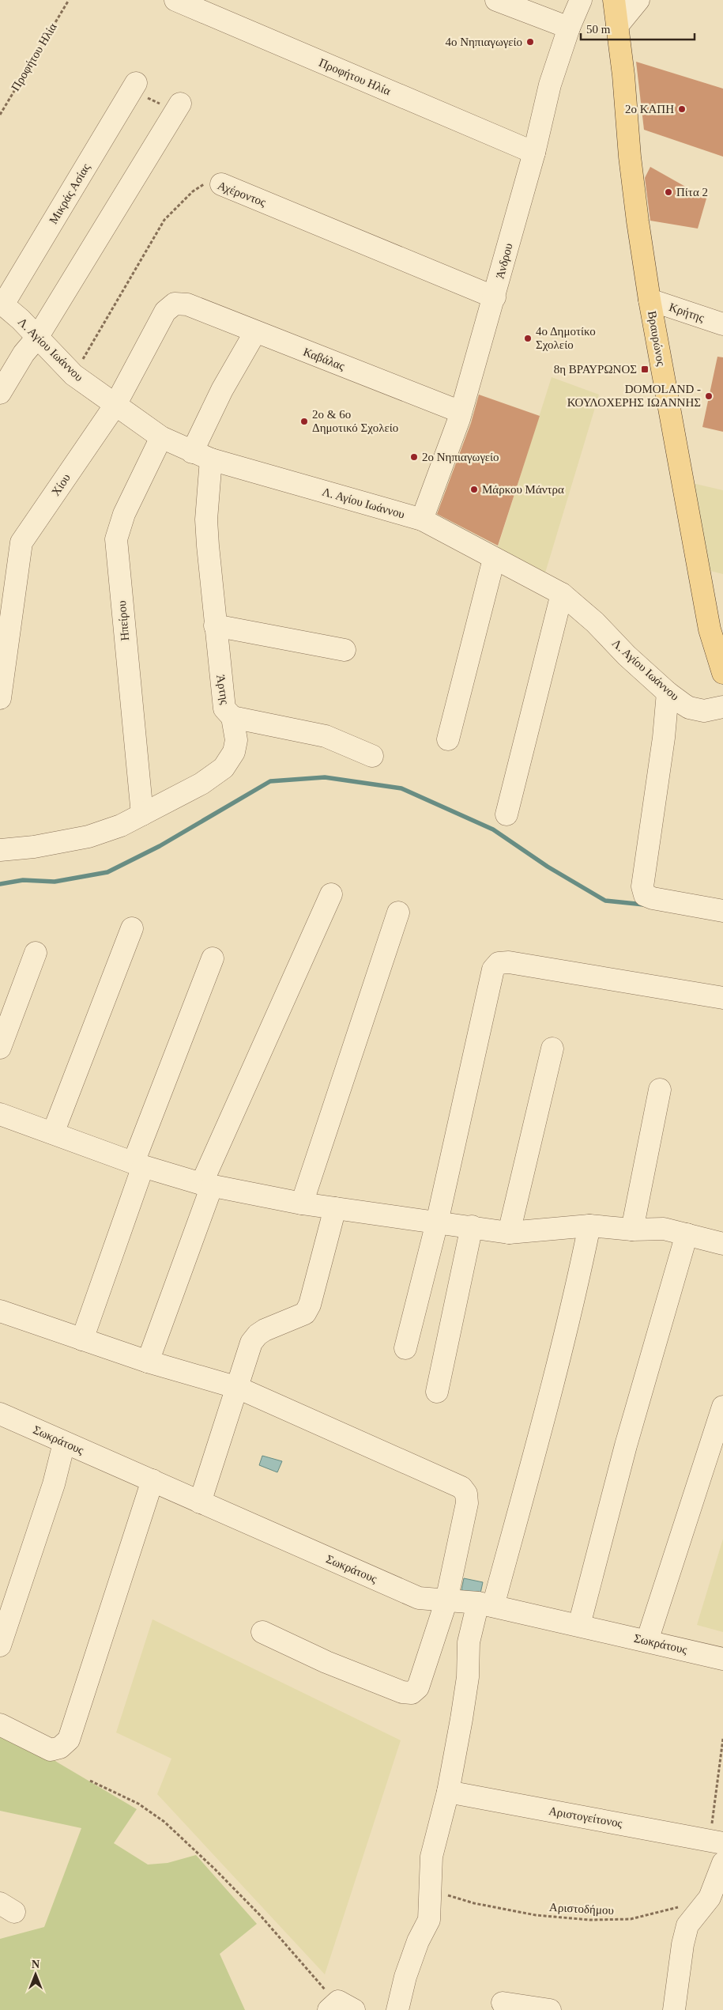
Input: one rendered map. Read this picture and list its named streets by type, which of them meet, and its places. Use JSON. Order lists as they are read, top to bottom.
{
  "streets": {
    "main road": ["Βραυρώνος"],
    "street": [
      "Προφήτου Ηλία",
      "Μικράς Ασίας",
      "Αχέροντος",
      "Άνδρου",
      "Κρήτης",
      "Λ. Αγίου Ιωάννου",
      "Καβάλας",
      "Χίου",
      "Ηπείρου",
      "Άρτης",
      "Σωκράτους",
      "Αριστογείτονος"
    ],
    "path": ["Αριστοδήμου"]
  },
  "crossings": [
    ["Προφήτου Ηλία", "Άνδρου"],
    ["Μικράς Ασίας", "Λ. Αγίου Ιωάννου"],
    ["Αχέροντος", "Άνδρου"],
    ["Αχέροντος", "Λ. Αγίου Ιωάννου"],
    ["Άνδρου", "Λ. Αγίου Ιωάννου"],
    ["Άνδρου", "Καβάλας"],
    ["Κρήτης", "Βραυρώνος"],
    ["Λ. Αγίου Ιωάννου", "Χίου"],
    ["Λ. Αγίου Ιωάννου", "Ηπείρου"],
    ["Λ. Αγίου Ιωάννου", "Άρτης"],
    ["Καβάλας", "Χίου"],
    ["Ηπείρου", "Άρτης"]
  ],
  "places": {
    "other": [
      "4ο Νηπιαγωγείο",
      "2ο ΚΑΠΗ",
      "Πίτα 2",
      "4ο Δημοτίκο Σχολείο",
      "DOMOLAND - ΚΟΥΛΟΧΕΡΗΣ ΙΩΑΝΝΗΣ",
      "2ο & 6ο Δημοτικό Σχολείο",
      "2ο Νηπιαγωγείο",
      "Μάρκου Μάντρα"
    ],
    "transit": ["8η ΒΡΑΥΡΩΝΟΣ"]
  },
  "scale_bar": "50 m",
  "north": "top"
}
